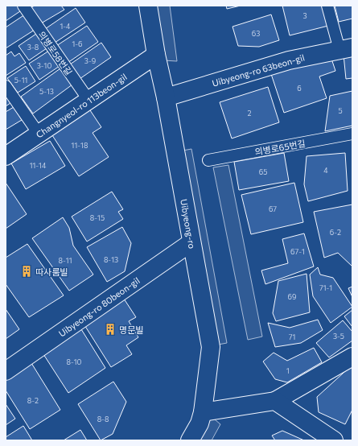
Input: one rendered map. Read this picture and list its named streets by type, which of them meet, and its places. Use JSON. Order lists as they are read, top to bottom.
{
  "streets": {
    "street": [
      "Uibyeong-ro 63beon-gil",
      "Changnyeol-ro 113beon-gil",
      "Uibyeong-ro",
      "Uibyeong-ro 80beon-gil"
    ],
    "lane": ["의병로58번길", "의병로65번길"]
  },
  "crossings": [
    ["의병로58번길", "Changnyeol-ro 113beon-gil"],
    ["Uibyeong-ro 63beon-gil", "Uibyeong-ro"],
    ["Changnyeol-ro 113beon-gil", "Uibyeong-ro"],
    ["Uibyeong-ro", "Uibyeong-ro 80beon-gil"]
  ],
  "places": {
    "building": ["따사룸빌", "명문빌"]
  },
  "house_numbers": [
    "3",
    "1-4",
    "63",
    "1-6",
    "3-8",
    "3-9",
    "3-10",
    "5-11",
    "6",
    "5-13",
    "5",
    "2",
    "11-18",
    "11-14",
    "4",
    "65",
    "67",
    "8-15",
    "6-2",
    "67-1",
    "8-13",
    "8-11",
    "71-1",
    "69",
    "3-5",
    "71",
    "8-10",
    "1",
    "8-2",
    "8-8"
  ]
}
